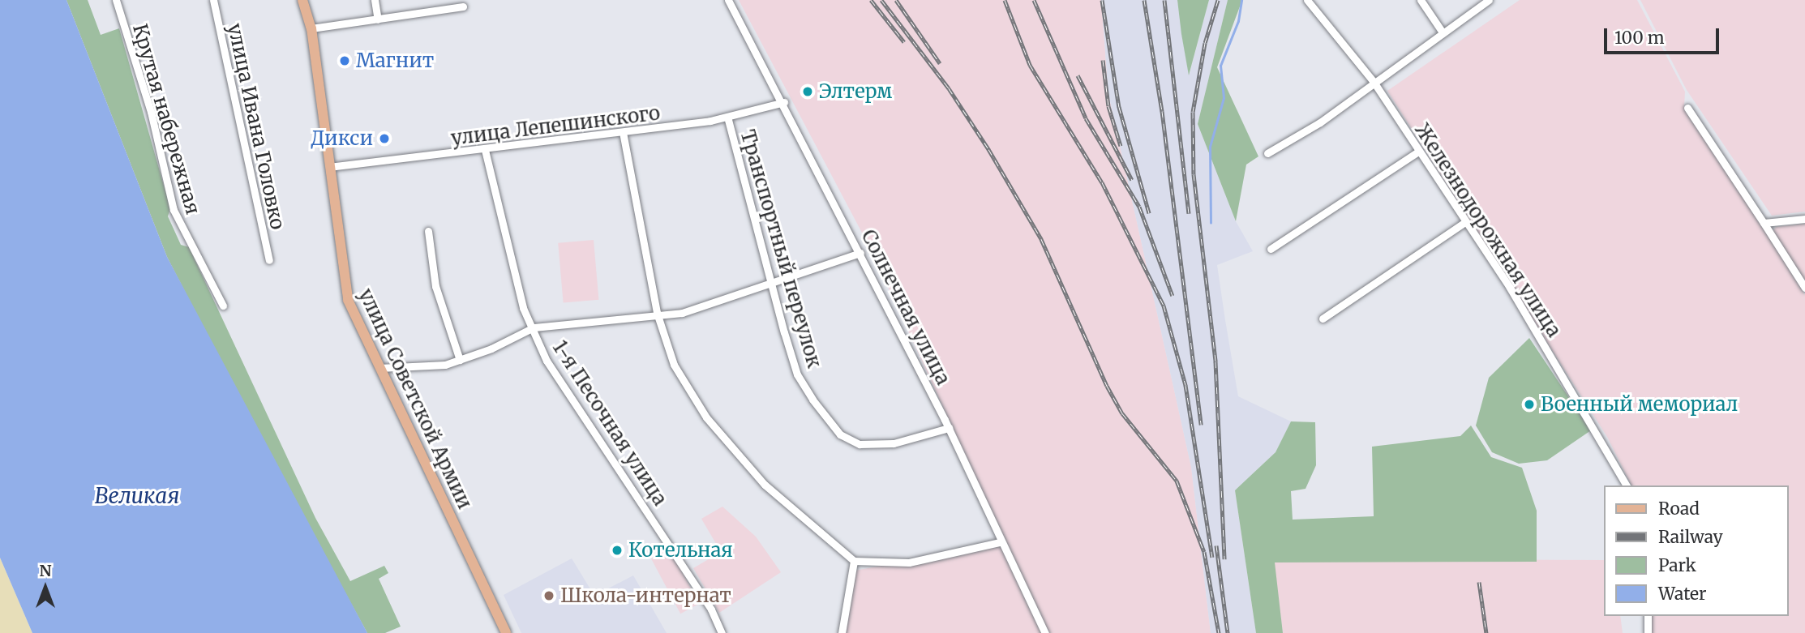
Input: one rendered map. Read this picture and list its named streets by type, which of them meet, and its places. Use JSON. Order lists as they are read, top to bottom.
{
  "streets": {
    "main road": ["улица Советской Армии"],
    "street": [
      "Крутая набережная",
      "улица Лепешинского",
      "улица Ивана Головко",
      "Железнодорожная улица",
      "Транспортный переулок",
      "Солнечная улица",
      "1-я Песочная улица"
    ]
  },
  "crossings": [
    ["улица Лепешинского", "Транспортный переулок"],
    ["улица Лепешинского", "Солнечная улица"],
    ["улица Лепешинского", "улица Советской Армии"],
    ["улица Лепешинского", "1-я Песочная улица"],
    ["Транспортный переулок", "Солнечная улица"]
  ],
  "water": ["Великая"],
  "places": [
    "Магнит",
    "Элтерм",
    "Дикси",
    "Военный мемориал",
    "Котельная",
    "Школа-интернат"
  ],
  "legend": [
    "Road",
    "Railway",
    "Park",
    "Water"
  ],
  "scale_bar": "100 m",
  "north": "top"
}
